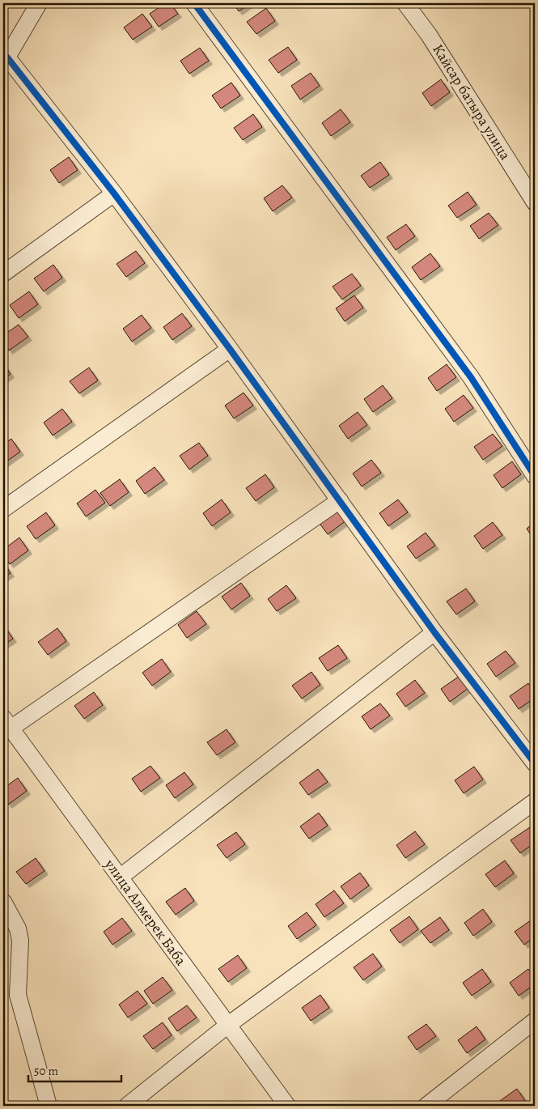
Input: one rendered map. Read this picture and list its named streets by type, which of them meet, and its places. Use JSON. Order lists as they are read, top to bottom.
{
  "streets": {
    "street": ["Кайсар батыра улица", "улица Алмерек Баба"]
  },
  "scale_bar": "50 m"
}
